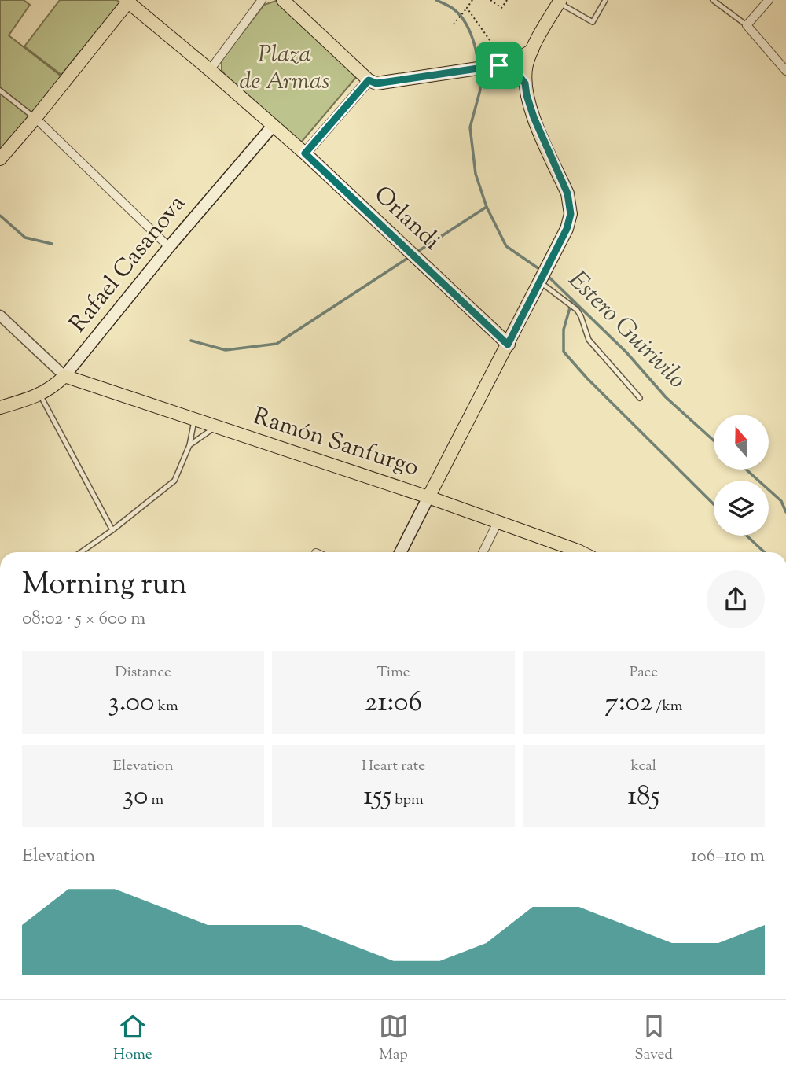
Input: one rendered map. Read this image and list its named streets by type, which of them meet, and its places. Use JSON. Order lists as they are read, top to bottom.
{
  "streets": {
    "main road": ["Orlandi", "Rafael Casanova", "Ramón Sanfurgo"]
  },
  "crossings": [
    ["Orlandi", "Rafael Casanova"],
    ["Rafael Casanova", "Ramón Sanfurgo"]
  ],
  "water": ["Estero Guirivilo"],
  "parks": ["Plaza de Armas"],
  "north": "top",
  "page": {
    "heading": ["Morning run", "08:02 · 5 × 600 m"],
    "stats": [
      ["Distance", "3.00 km"],
      ["Time", "21:06"],
      ["Pace", "7:02 /km"],
      ["Elevation", "30 m"],
      ["Heart rate", "155 bpm"],
      ["kcal", "185"]
    ],
    "chart": ["Elevation", "106–110 m"],
    "tabs": ["Home", "Map", "Saved"]
  }
}
